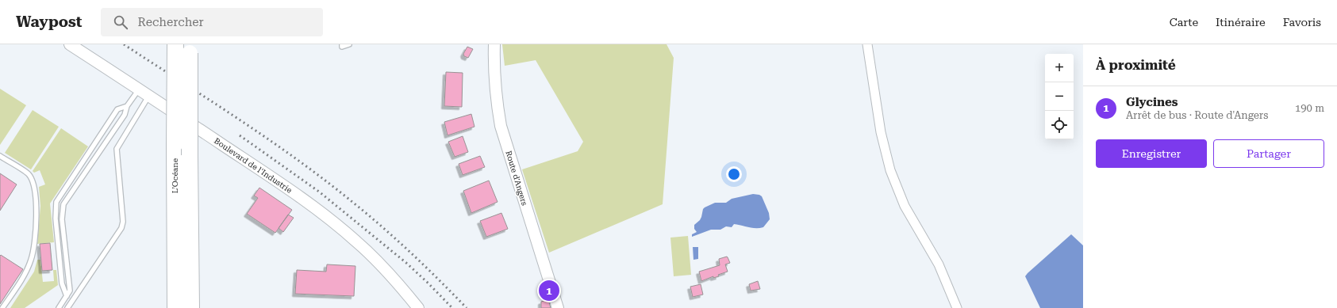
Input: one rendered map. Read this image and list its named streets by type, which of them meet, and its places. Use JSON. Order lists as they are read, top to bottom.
{
  "streets": {
    "highway": ["L’Océane"],
    "street": ["Boulevard de l'Industrie", "Route d'Angers"]
  },
  "page": {
    "header": "Waypost",
    "search": "Rechercher",
    "nav": ["Carte", "Itinéraire", "Favoris"],
    "heading": "À proximité",
    "map_buttons": ["+", "−"],
    "list": [
      {
        "mark": "1",
        "name": "Glycines",
        "note": "Arrêt de bus · Route d'Angers",
        "value": "190 m"
      }
    ],
    "buttons": ["Enregistrer", "Partager"],
    "pins": "1"
  }
}
